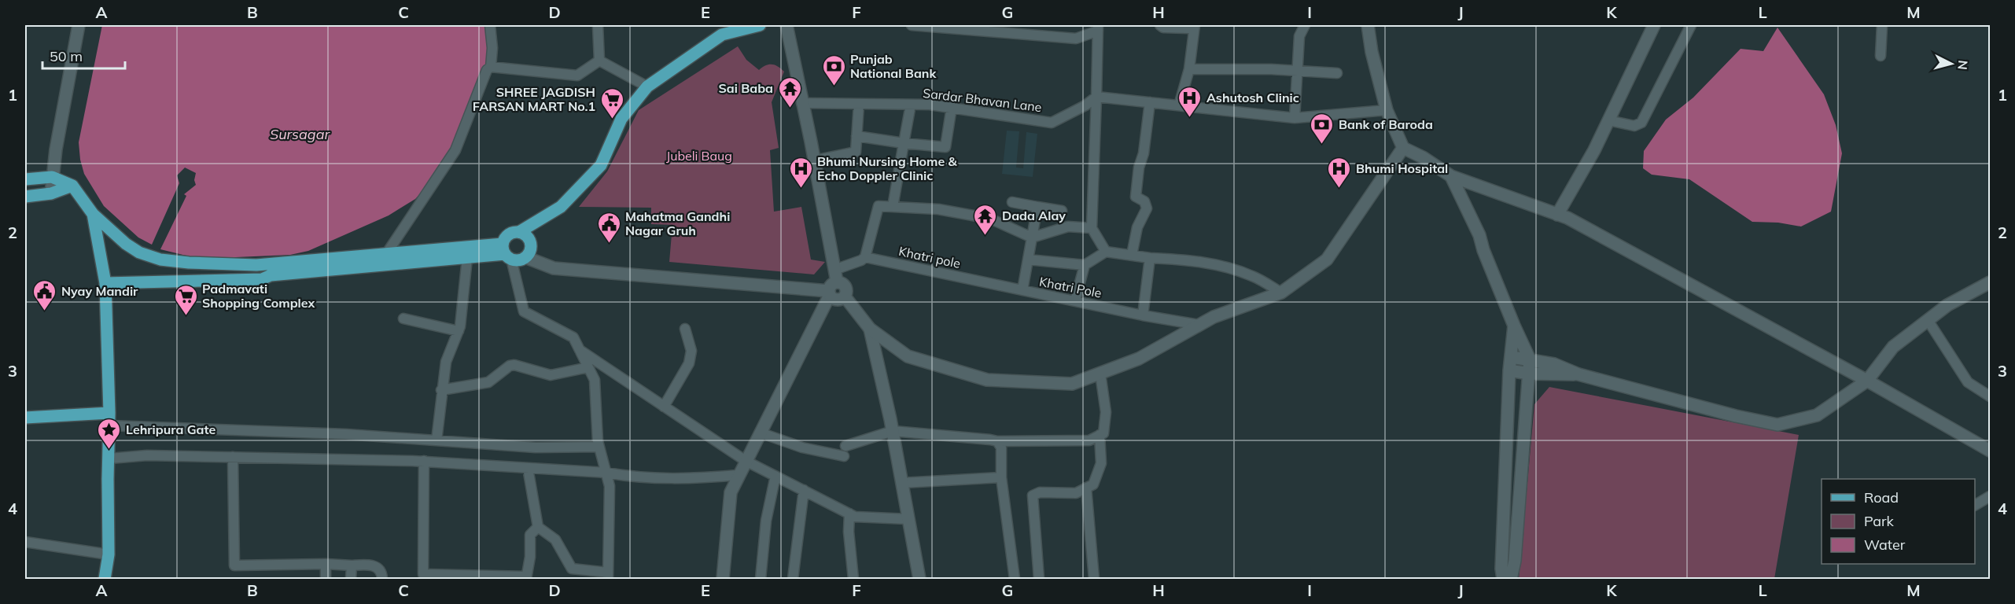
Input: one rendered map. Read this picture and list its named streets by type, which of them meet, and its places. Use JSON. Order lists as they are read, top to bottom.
{
  "streets": {
    "street": ["Sardar Bhavan Lane", "Khatri pole", "Khatri Pole"]
  },
  "crossings": [
    ["Khatri pole", "Khatri Pole"]
  ],
  "water": ["Sursagar"],
  "parks": ["Jubeli Baug"],
  "places": {
    "bank": ["Punjab National Bank", "Bank of Baroda"],
    "temple": ["Sai Baba", "Dada Alay"],
    "hospital": ["Ashutosh Clinic", "Bhumi Nursing Home & Echo Doppler Clinic", "Bhumi Hospital"],
    "supermarket": ["SHREE JAGDISH FARSAN MART No.1", "Padmavati Shopping Complex"],
    "public building": ["Mahatma Gandhi Nagar Gruh", "Nyay Mandir"],
    "place": ["Lehripura Gate"]
  },
  "legend": ["Road", "Park", "Water"],
  "scale_bar": "50 m",
  "north": "right",
  "grid": {
    "columns": [
      "A",
      "B",
      "C",
      "D",
      "E",
      "F",
      "G",
      "H",
      "I",
      "J",
      "K",
      "L",
      "M"
    ],
    "rows": [
      "1",
      "2",
      "3",
      "4"
    ]
  }
}
